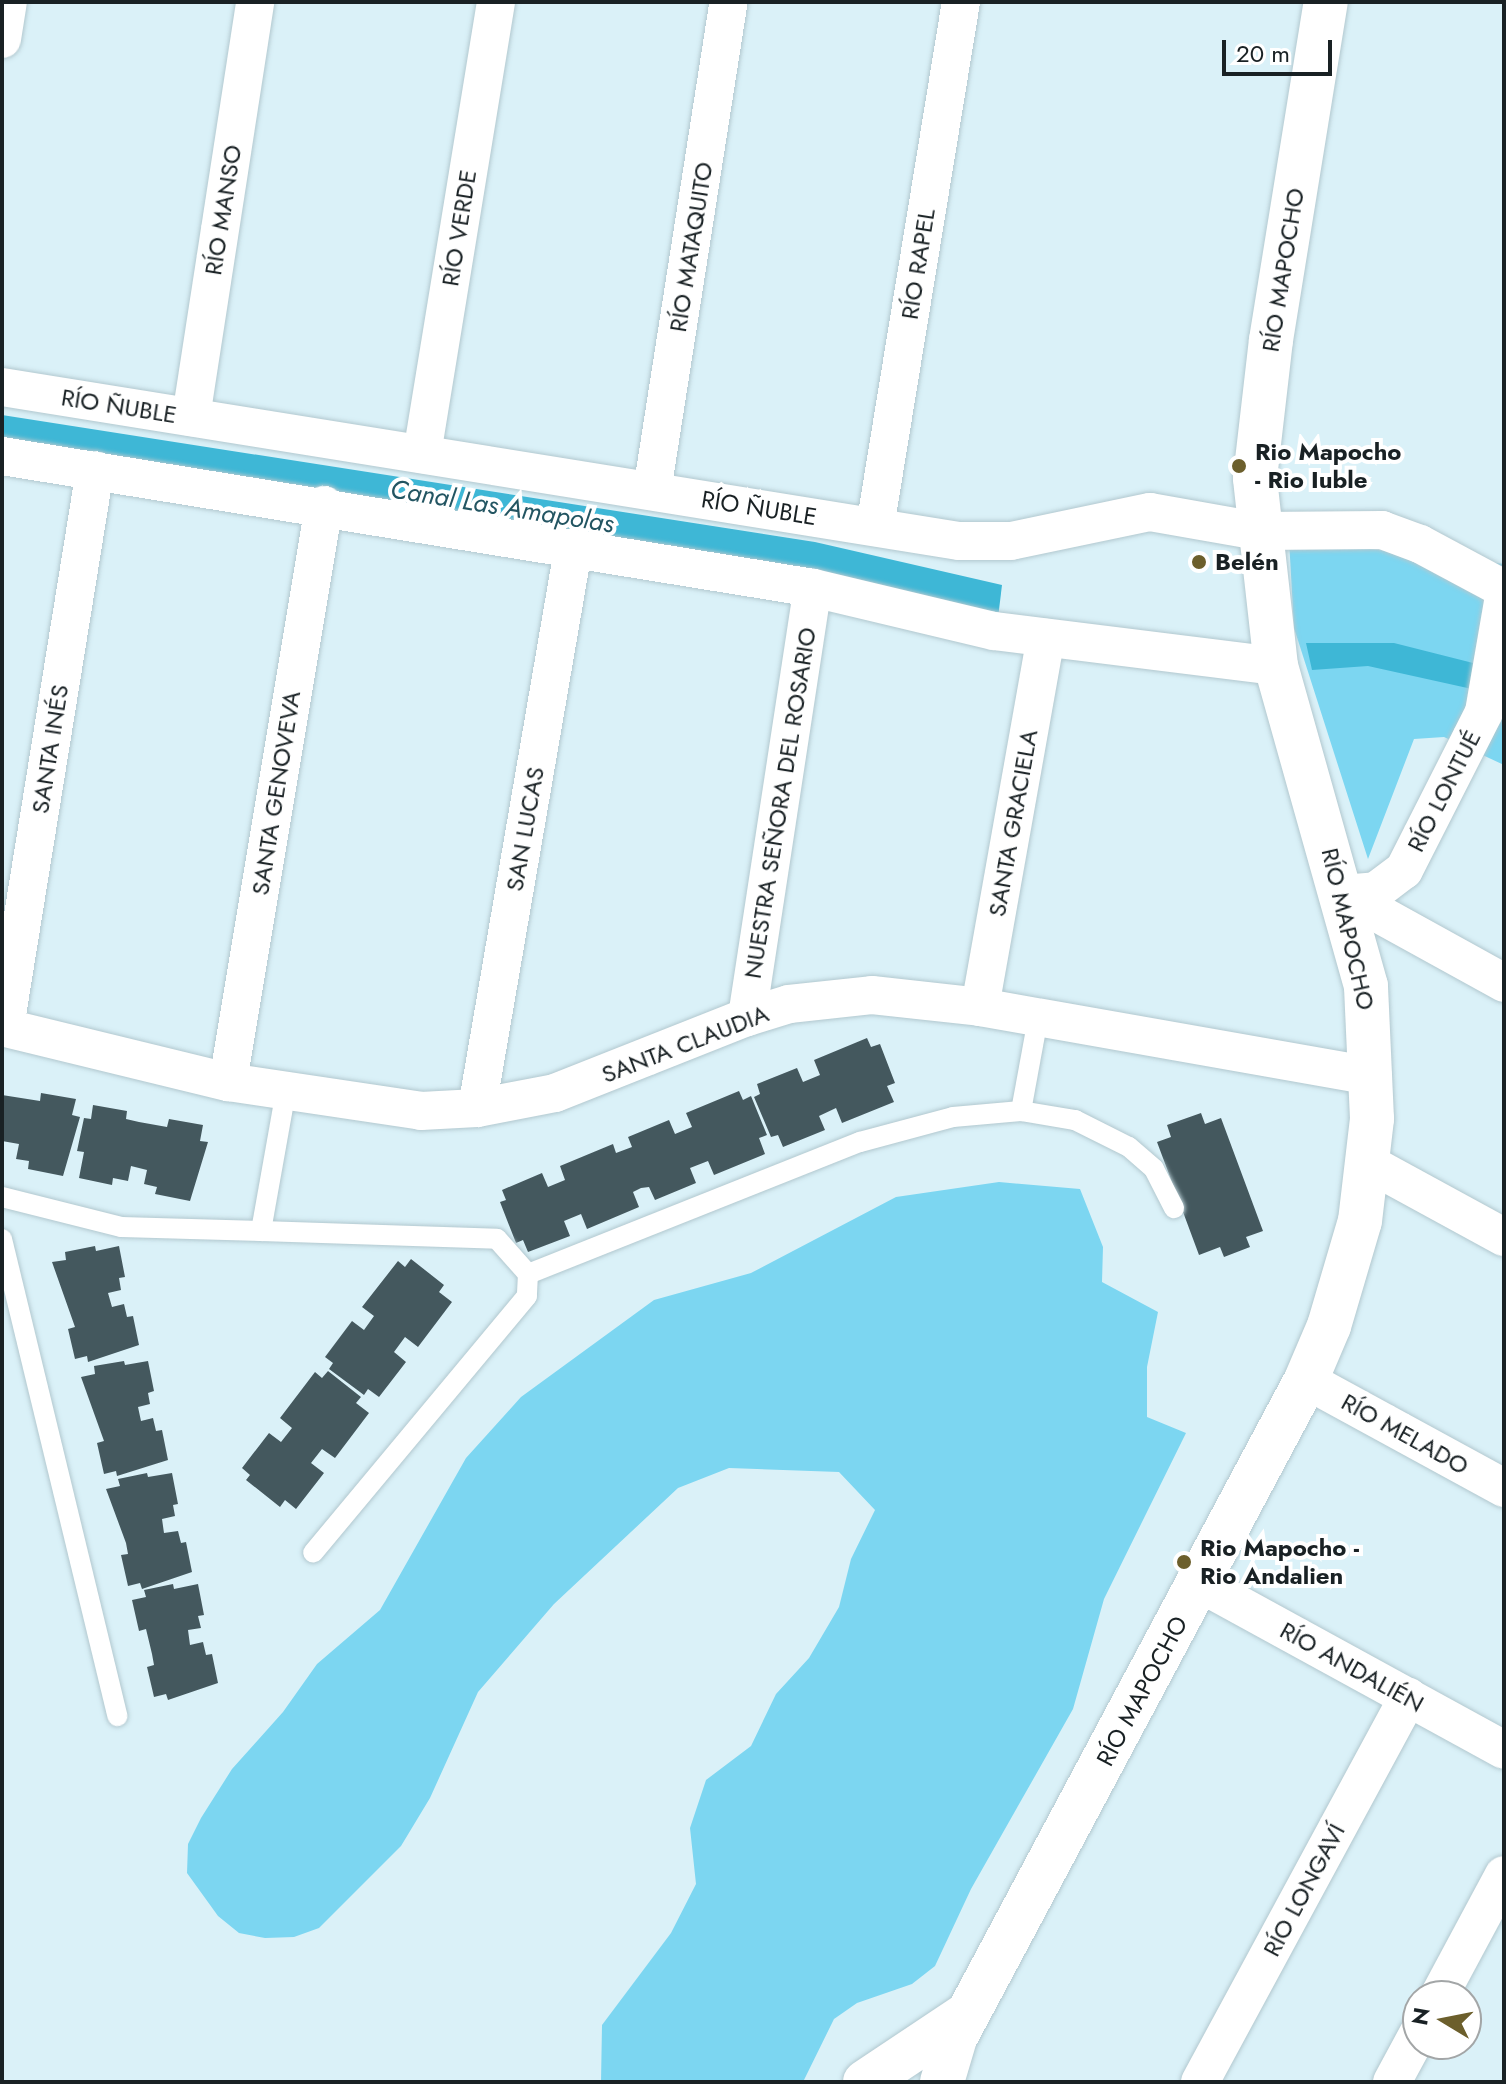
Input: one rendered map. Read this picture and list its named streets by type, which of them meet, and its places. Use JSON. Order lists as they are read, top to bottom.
{
  "streets": {
    "street": [
      "RÍO MANSO",
      "RÍO VERDE",
      "RÍO MATAQUITO",
      "RÍO RAPEL",
      "RÍO MAPOCHO",
      "RÍO ÑUBLE",
      "SANTA INÉS",
      "RÍO LONTUÉ",
      "SANTA GENOVEVA",
      "NUESTRA SEÑORA DEL ROSARIO",
      "SANTA GRACIELA",
      "SAN LUCAS",
      "SANTA CLAUDIA",
      "RÍO MELADO",
      "RÍO ANDALIÉN",
      "RÍO LONGAVÍ"
    ]
  },
  "crossings": [
    ["RÍO MANSO", "RÍO ÑUBLE"],
    ["RÍO VERDE", "RÍO ÑUBLE"],
    ["RÍO MATAQUITO", "RÍO ÑUBLE"],
    ["RÍO RAPEL", "RÍO ÑUBLE"],
    ["RÍO MAPOCHO", "RÍO ÑUBLE"],
    ["RÍO MAPOCHO", "RÍO LONTUÉ"],
    ["RÍO MAPOCHO", "SANTA CLAUDIA"],
    ["RÍO MAPOCHO", "RÍO MELADO"],
    ["RÍO MAPOCHO", "RÍO ANDALIÉN"],
    ["SANTA INÉS", "SANTA CLAUDIA"],
    ["SANTA GENOVEVA", "SANTA CLAUDIA"],
    ["NUESTRA SEÑORA DEL ROSARIO", "SANTA CLAUDIA"],
    ["SANTA GRACIELA", "SANTA CLAUDIA"],
    ["SAN LUCAS", "SANTA CLAUDIA"],
    ["RÍO ANDALIÉN", "RÍO LONGAVÍ"]
  ],
  "water": ["Canal Las Amapolas"],
  "places": ["Rio Mapocho - Rio Iuble", "Belén", "Rio Mapocho - Rio Andalien"],
  "scale_bar": "20 m",
  "north": "left"
}
